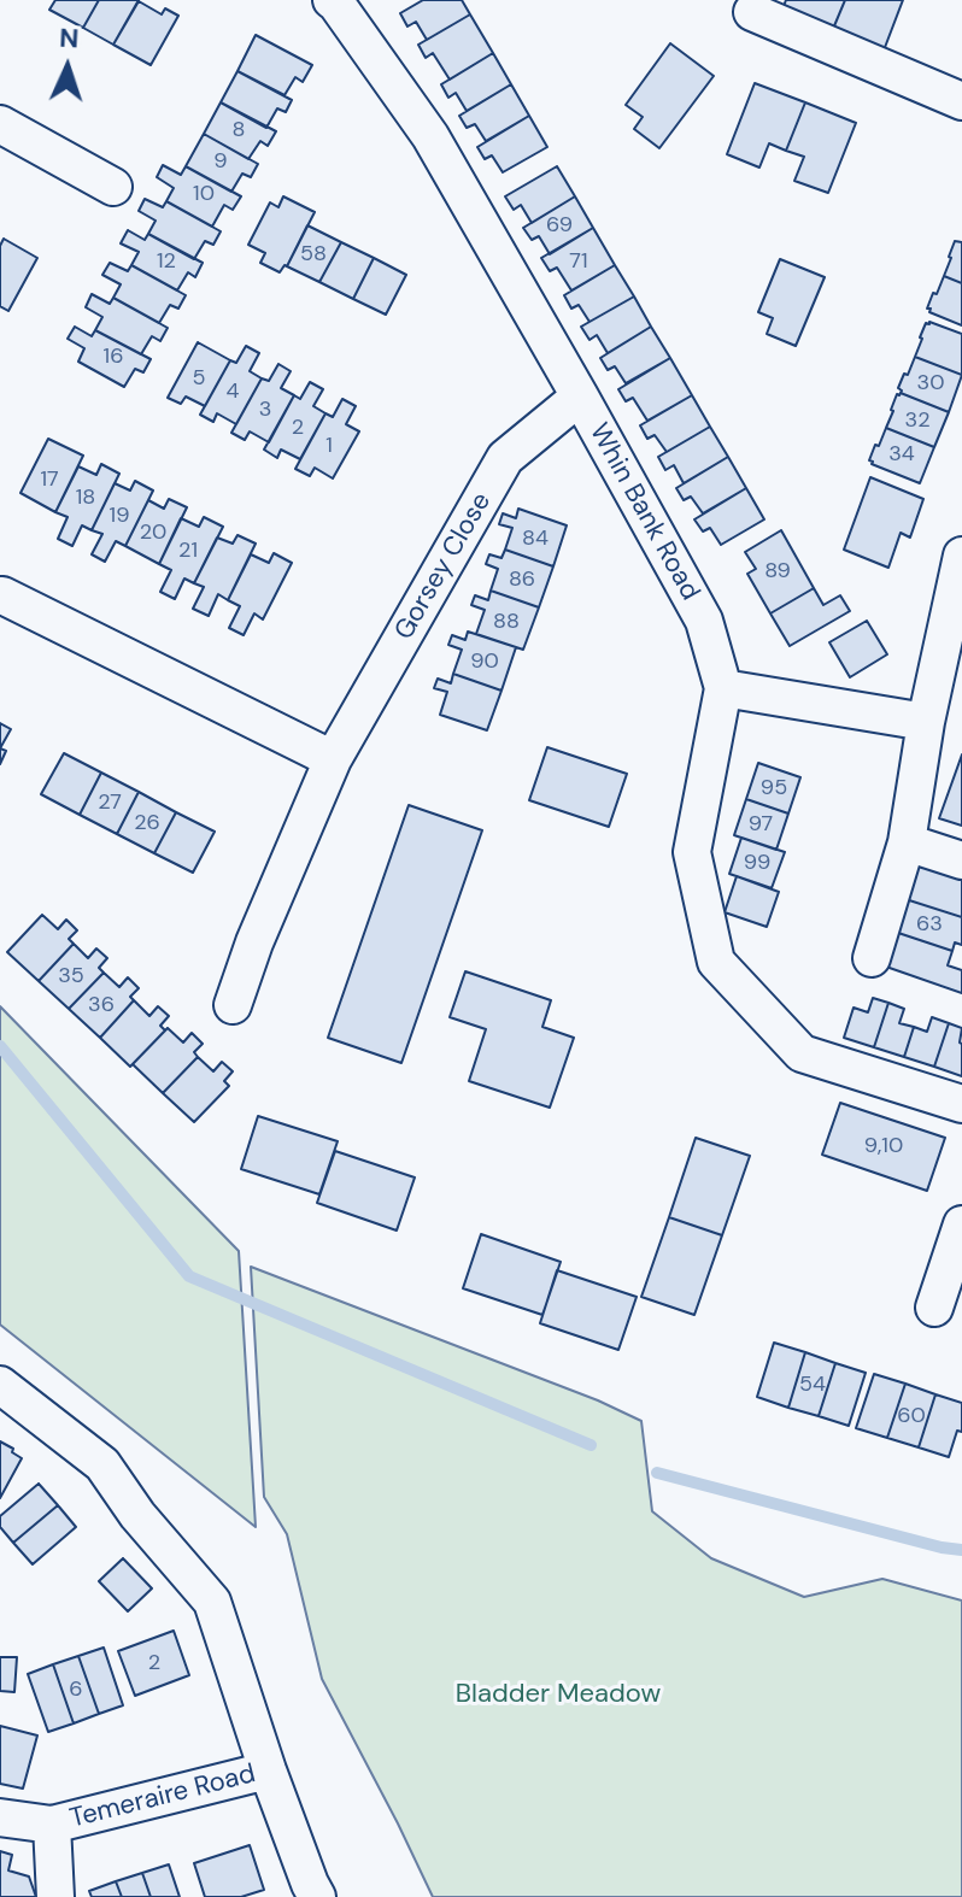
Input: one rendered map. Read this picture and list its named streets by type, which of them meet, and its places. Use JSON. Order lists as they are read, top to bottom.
{
  "streets": {
    "street": ["Whin Bank Road", "Gorsey Close", "Temeraire Road"]
  },
  "crossings": [
    ["Whin Bank Road", "Gorsey Close"]
  ],
  "parks": ["Bladder Meadow"],
  "house_numbers": [
    "8",
    "9",
    "10",
    "69",
    "58",
    "12",
    "71",
    "16",
    "5",
    "30",
    "4",
    "3",
    "32",
    "2",
    "1",
    "34",
    "17",
    "18",
    "19",
    "20",
    "84",
    "21",
    "89",
    "86",
    "88",
    "90",
    "95",
    "27",
    "26",
    "97",
    "99",
    "63",
    "35",
    "36",
    "9,10",
    "54",
    "60",
    "2",
    "6"
  ],
  "north": "top"
}
